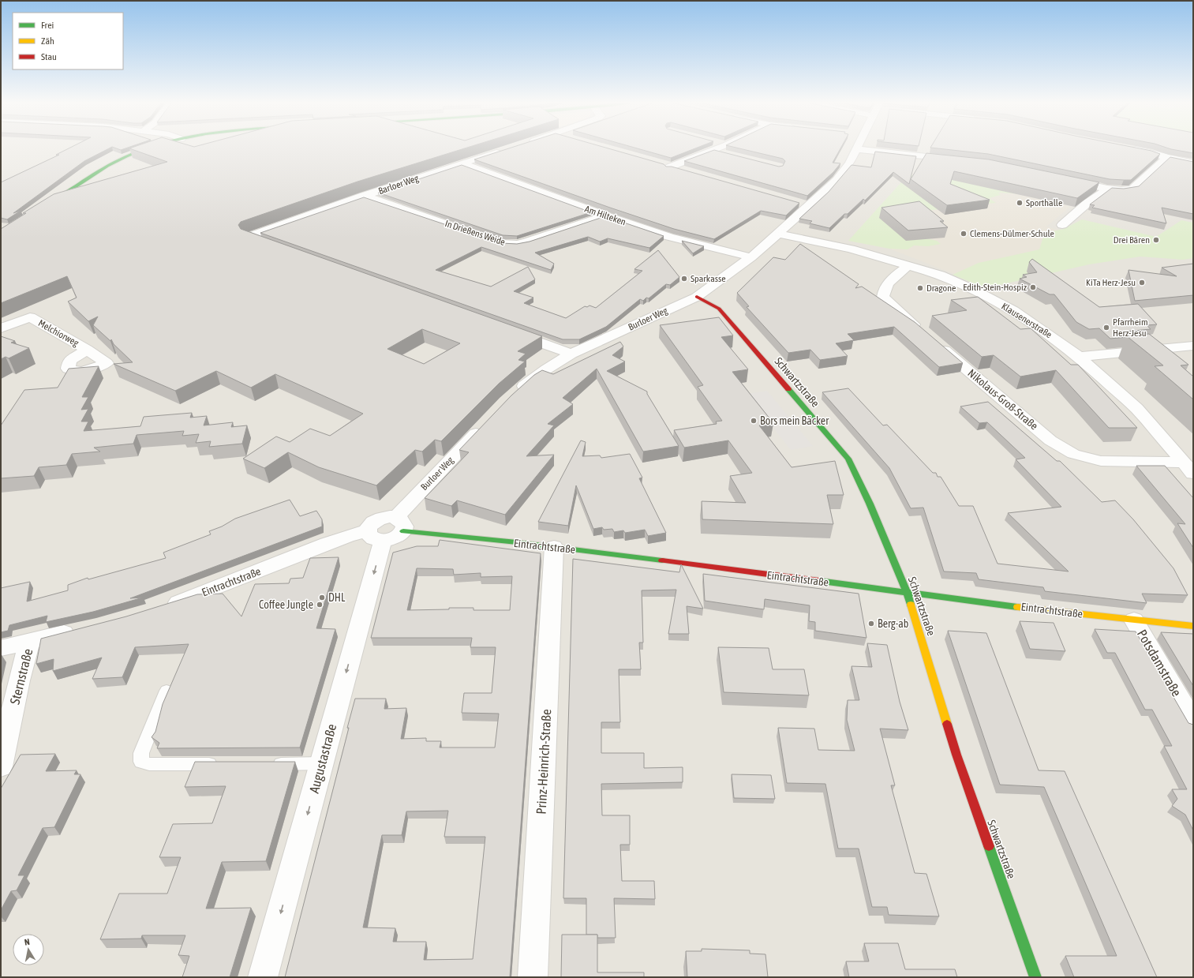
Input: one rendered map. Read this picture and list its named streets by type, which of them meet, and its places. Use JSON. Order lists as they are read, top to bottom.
{
  "streets": {
    "street": [
      "Barloer Weg",
      "Am Hilteken",
      "In Drießens Weide",
      "Burloer Weg",
      "Klausenerstraße",
      "Melchiorweg",
      "Schwartzstraße",
      "Nikolaus-Groß-Straße",
      "Eintrachtstraße",
      "Potsdamstraße",
      "Sternstraße",
      "Augustastraße",
      "Prinz-Heinrich-Straße"
    ]
  },
  "crossings": [
    ["Barloer Weg", "Am Hilteken"],
    ["Barloer Weg", "In Drießens Weide"],
    ["Am Hilteken", "In Drießens Weide"],
    ["Am Hilteken", "Burloer Weg"],
    ["Burloer Weg", "Klausenerstraße"],
    ["Burloer Weg", "Schwartzstraße"],
    ["Burloer Weg", "Eintrachtstraße"],
    ["Burloer Weg", "Augustastraße"],
    ["Klausenerstraße", "Nikolaus-Groß-Straße"],
    ["Schwartzstraße", "Eintrachtstraße"],
    ["Eintrachtstraße", "Potsdamstraße"],
    ["Eintrachtstraße", "Augustastraße"],
    ["Eintrachtstraße", "Prinz-Heinrich-Straße"]
  ],
  "one_way": ["Augustastraße"],
  "places": [
    "Sporthalle",
    "Clemens-Dülmer-Schule",
    "Drei Bären",
    "Sparkasse",
    "KiTa Herz-Jesu",
    "Edith-Stein-Hospiz",
    "Dragone",
    "Pfarrheim Herz-Jesu",
    "Bors mein Bäcker",
    "DHL",
    "Coffee Jungle",
    "Berg-ab"
  ],
  "legend": ["Frei", "Zäh", "Stau"],
  "north": "top"
}
